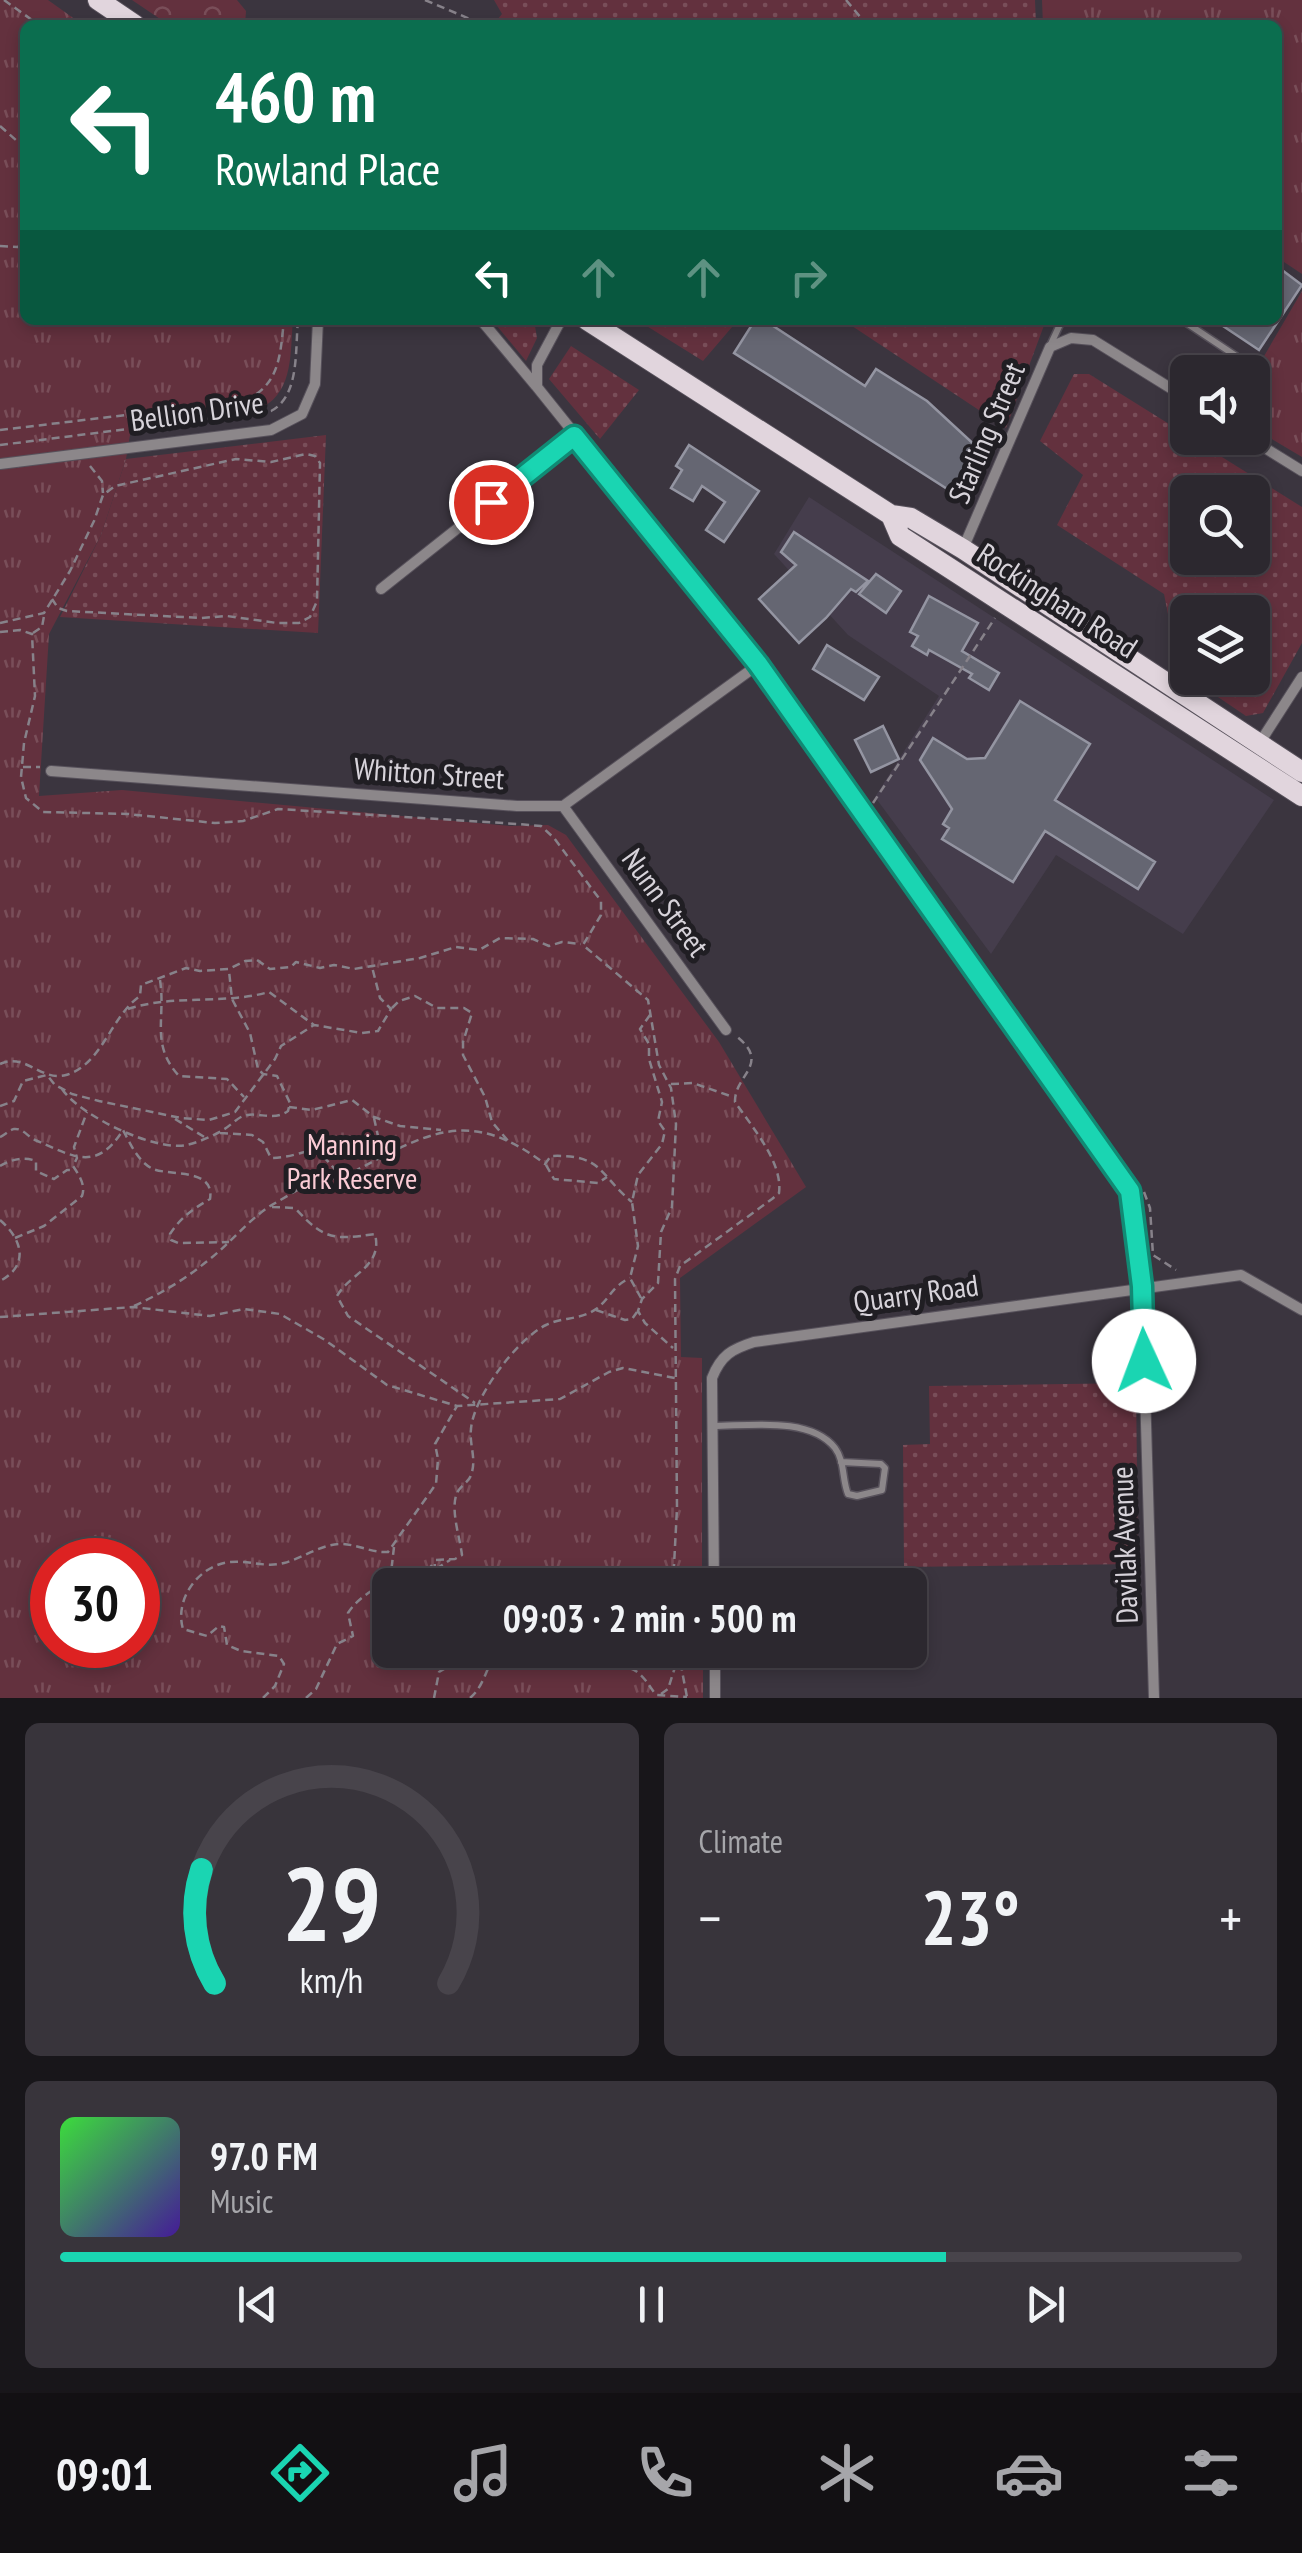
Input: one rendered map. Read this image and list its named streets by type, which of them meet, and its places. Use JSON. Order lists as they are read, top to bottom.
{
  "streets": {
    "main road": ["Rockingham Road"],
    "street": [
      "Bellion Drive",
      "Starling Street",
      "Whitton Street",
      "Nunn Street",
      "Quarry Road",
      "Davilak Avenue"
    ]
  },
  "crossings": [
    ["Starling Street", "Rockingham Road"],
    ["Whitton Street", "Nunn Street"],
    ["Quarry Road", "Davilak Avenue"]
  ],
  "parks": ["Manning Park Reserve"],
  "page": {
    "turn": ["460 m", "Rowland Place"],
    "limit": "30",
    "trip": "09:03 · 2 min · 500 m",
    "tile": "Climate",
    "heat": ["−", "23°", "+"],
    "song": ["97.0 FM", "Music"],
    "tabs": "09:01",
    "gauge": ["29", "km/h"]
  }
}
